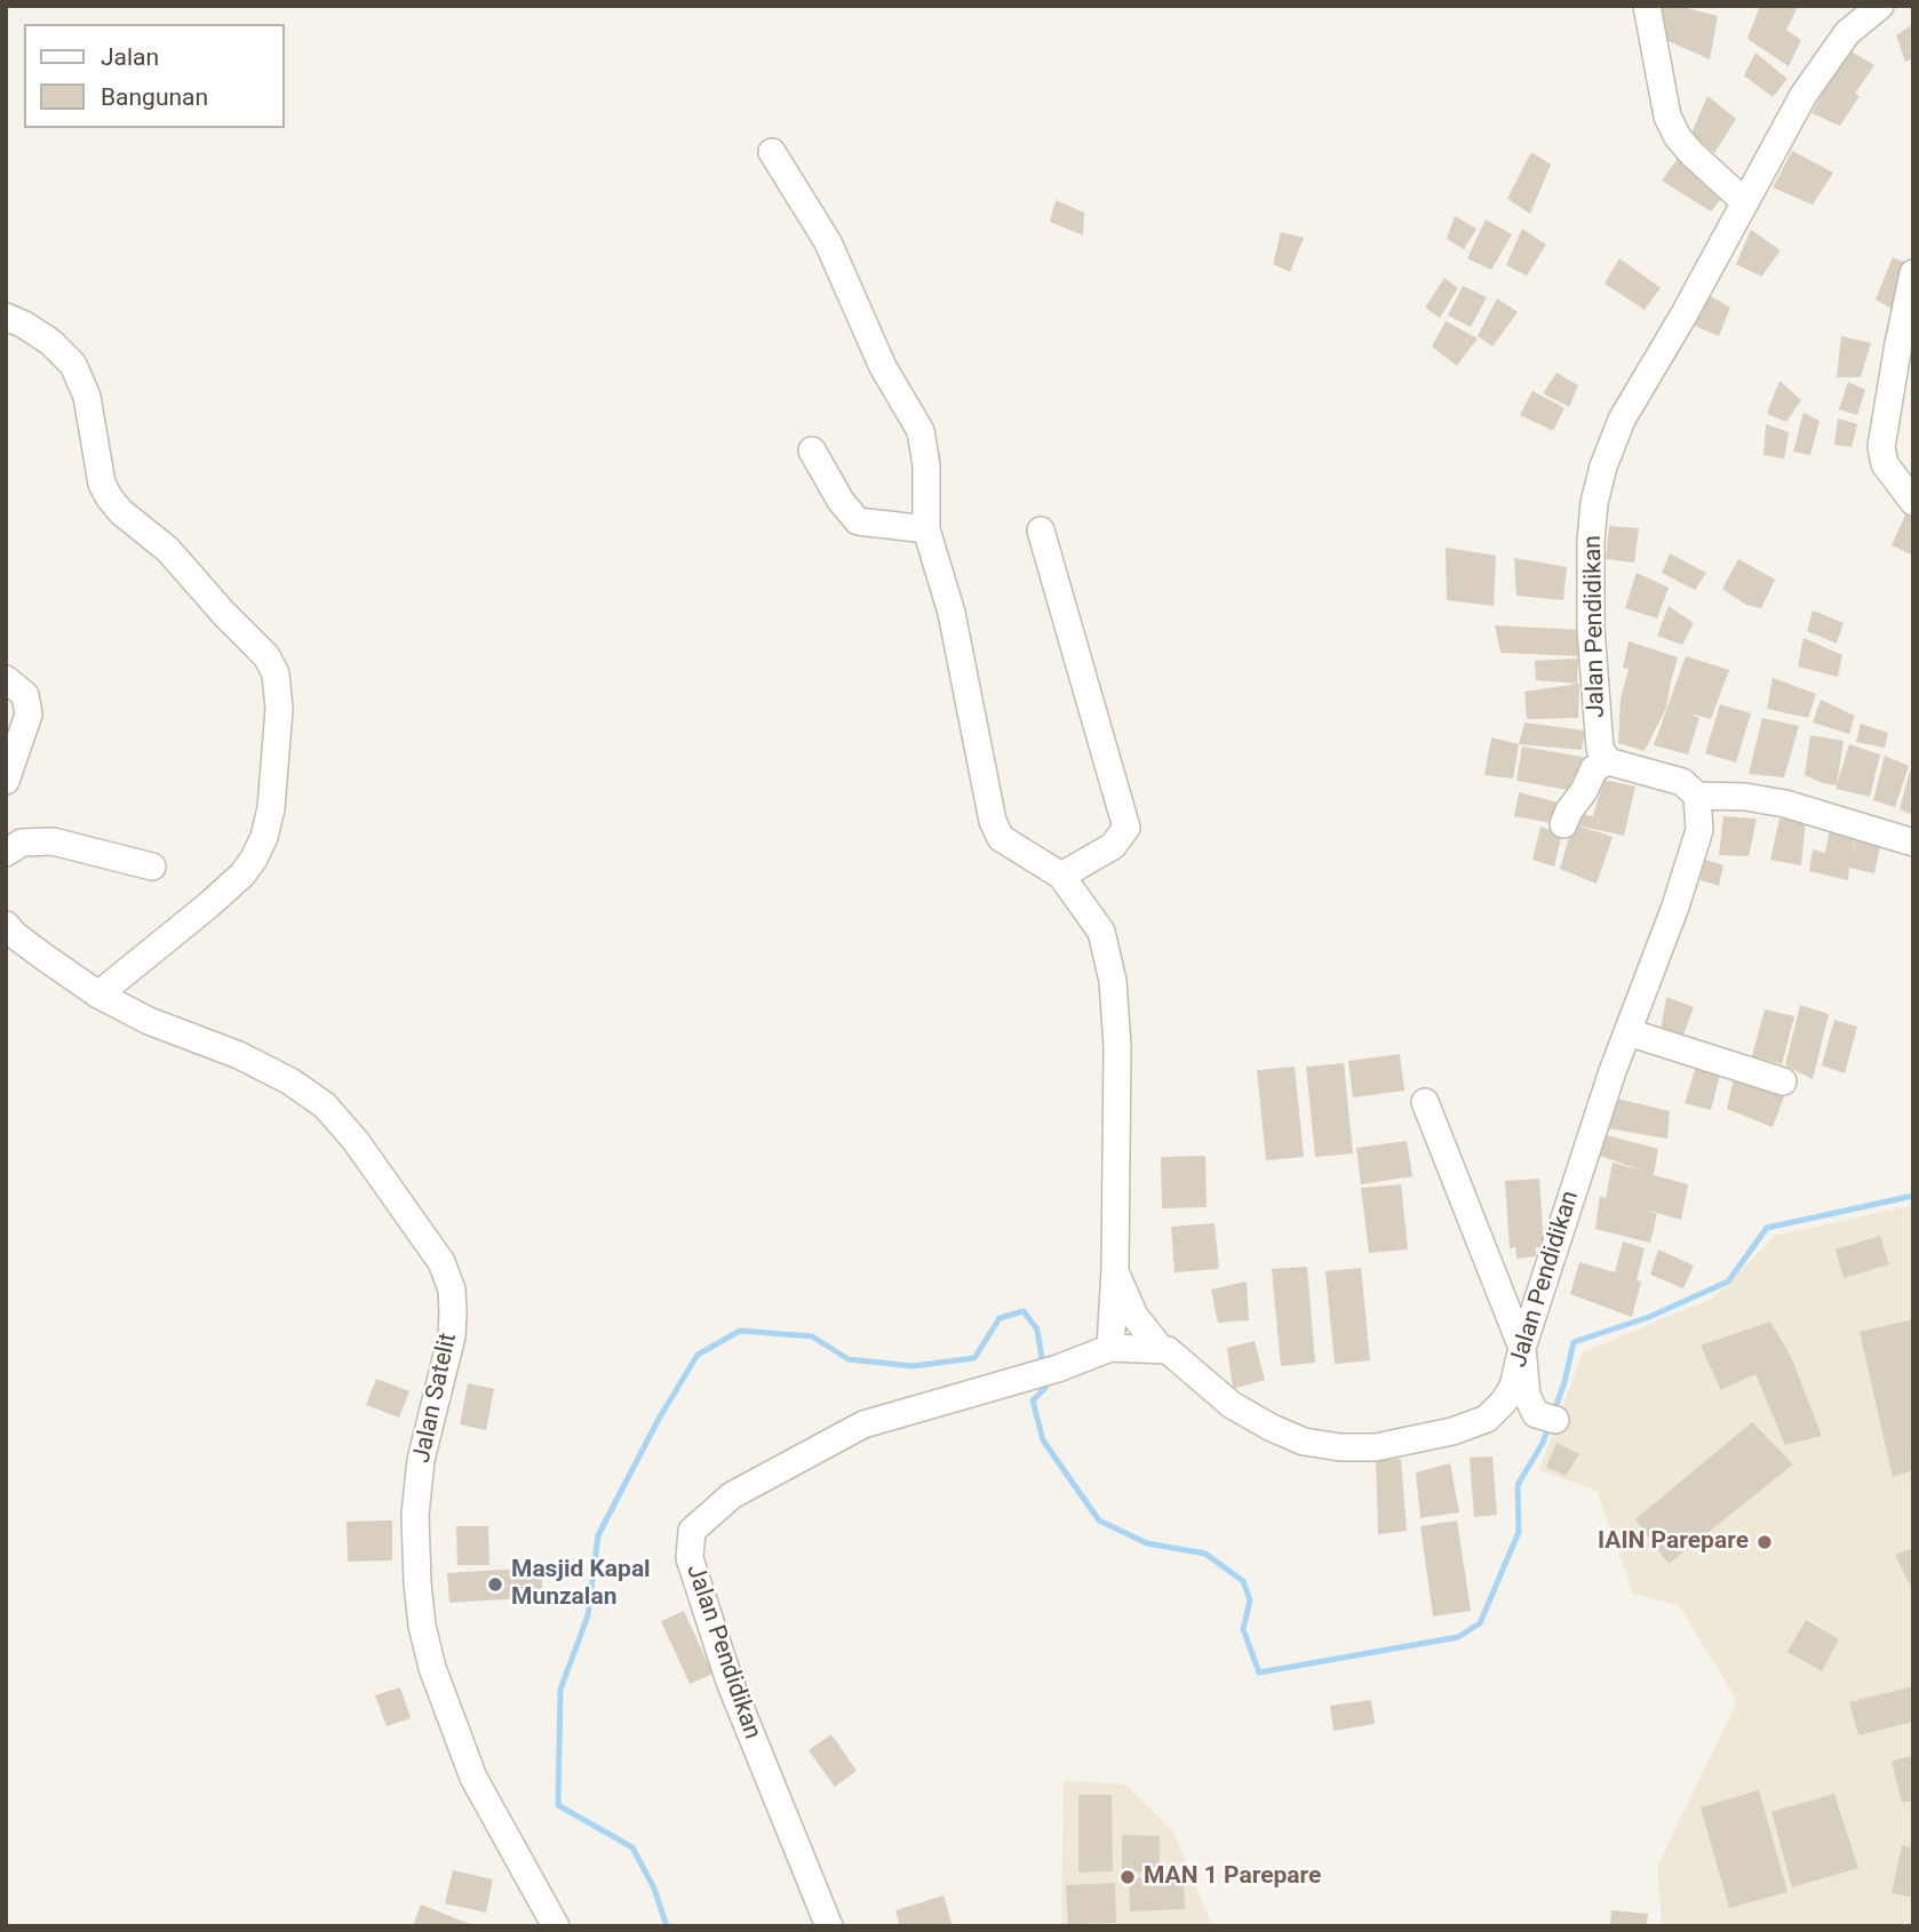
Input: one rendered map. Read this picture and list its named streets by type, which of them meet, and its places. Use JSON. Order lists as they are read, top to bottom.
{
  "streets": {
    "street": ["Jalan Pendidikan", "Jalan Satelit"]
  },
  "places": ["IAIN Parepare", "Masjid Kapal Munzalan", "MAN 1 Parepare"],
  "legend": ["Jalan", "Bangunan"]
}
